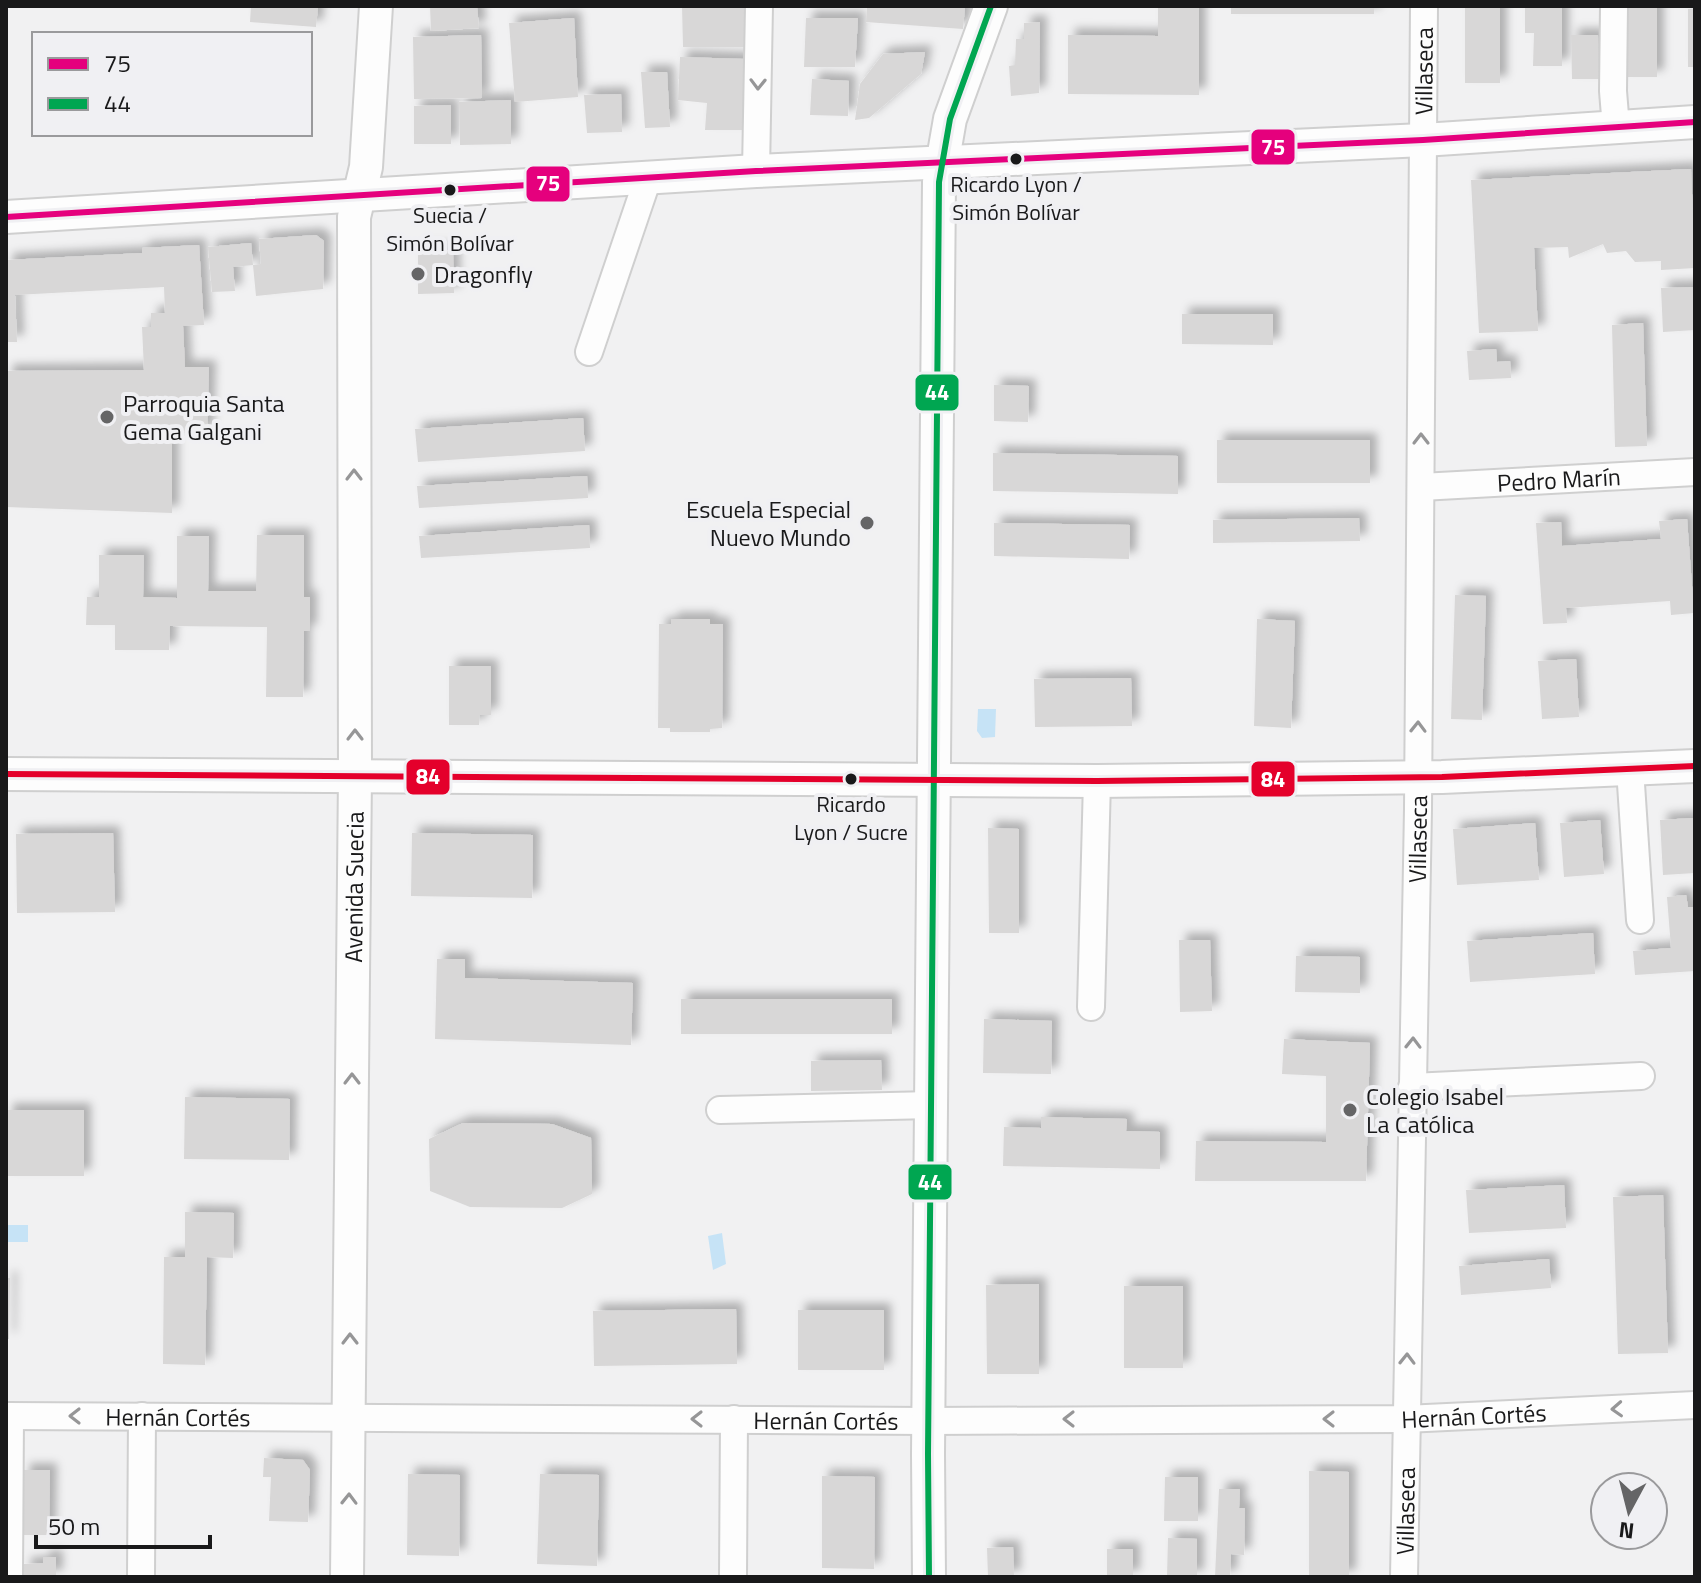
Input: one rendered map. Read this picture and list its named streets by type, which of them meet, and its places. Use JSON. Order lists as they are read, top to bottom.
{
  "streets": {
    "street": [
      "Villaseca",
      "Pedro Marín",
      "Avenida Suecia",
      "Hernán Cortés"
    ]
  },
  "crossings": [
    ["Villaseca", "Pedro Marín"],
    ["Villaseca", "Hernán Cortés"],
    ["Avenida Suecia", "Hernán Cortés"]
  ],
  "one_way": ["Villaseca", "Avenida Suecia", "Hernán Cortés"],
  "places": [
    "Ricardo Lyon / Simón Bolívar",
    "Suecia / Simón Bolívar",
    "Dragonfly",
    "Parroquia Santa Gema Galgani",
    "Escuela Especial Nuevo Mundo",
    "Ricardo Lyon / Sucre",
    "Colegio Isabel La Católica"
  ],
  "lines": ["transit line 44", "transit line 75", "transit line 84"],
  "legend": ["75", "44"],
  "scale_bar": "50 m",
  "north": "bottom"
}
